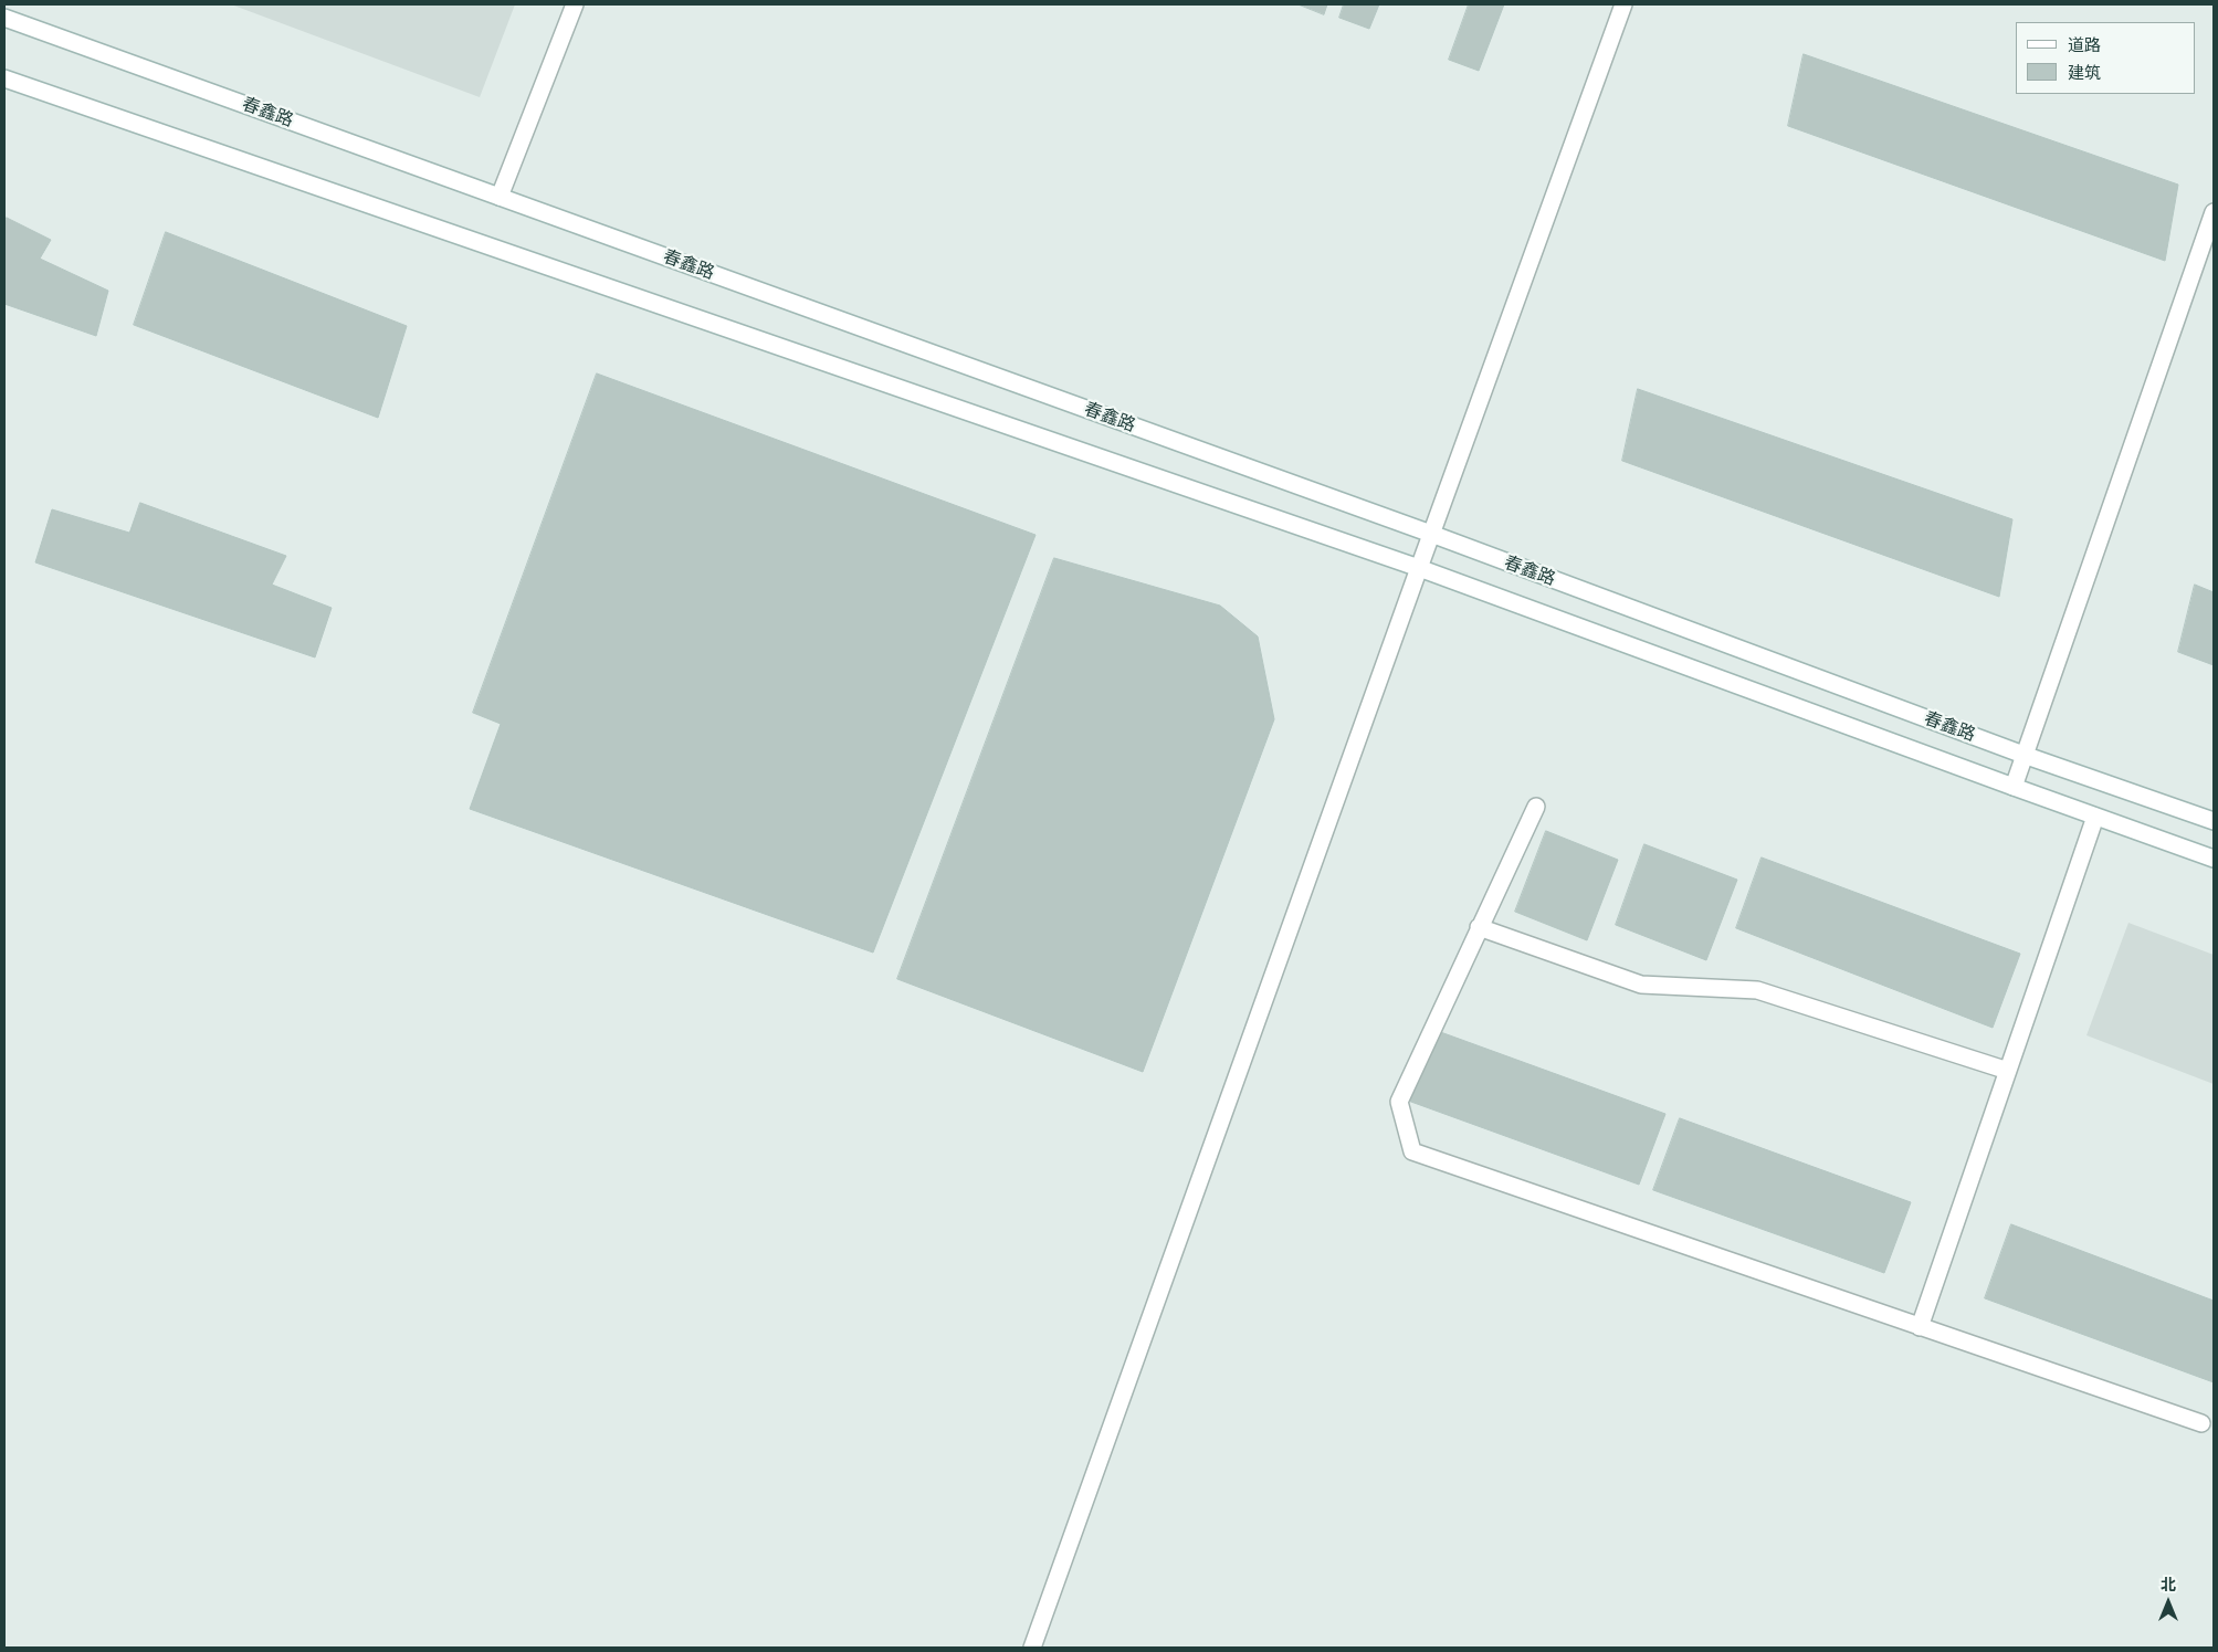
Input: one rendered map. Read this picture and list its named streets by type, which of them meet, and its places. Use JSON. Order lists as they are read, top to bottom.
{
  "streets": {
    "main road": ["春鑫路"]
  },
  "legend": ["道路", "建筑"],
  "north": "top"
}
